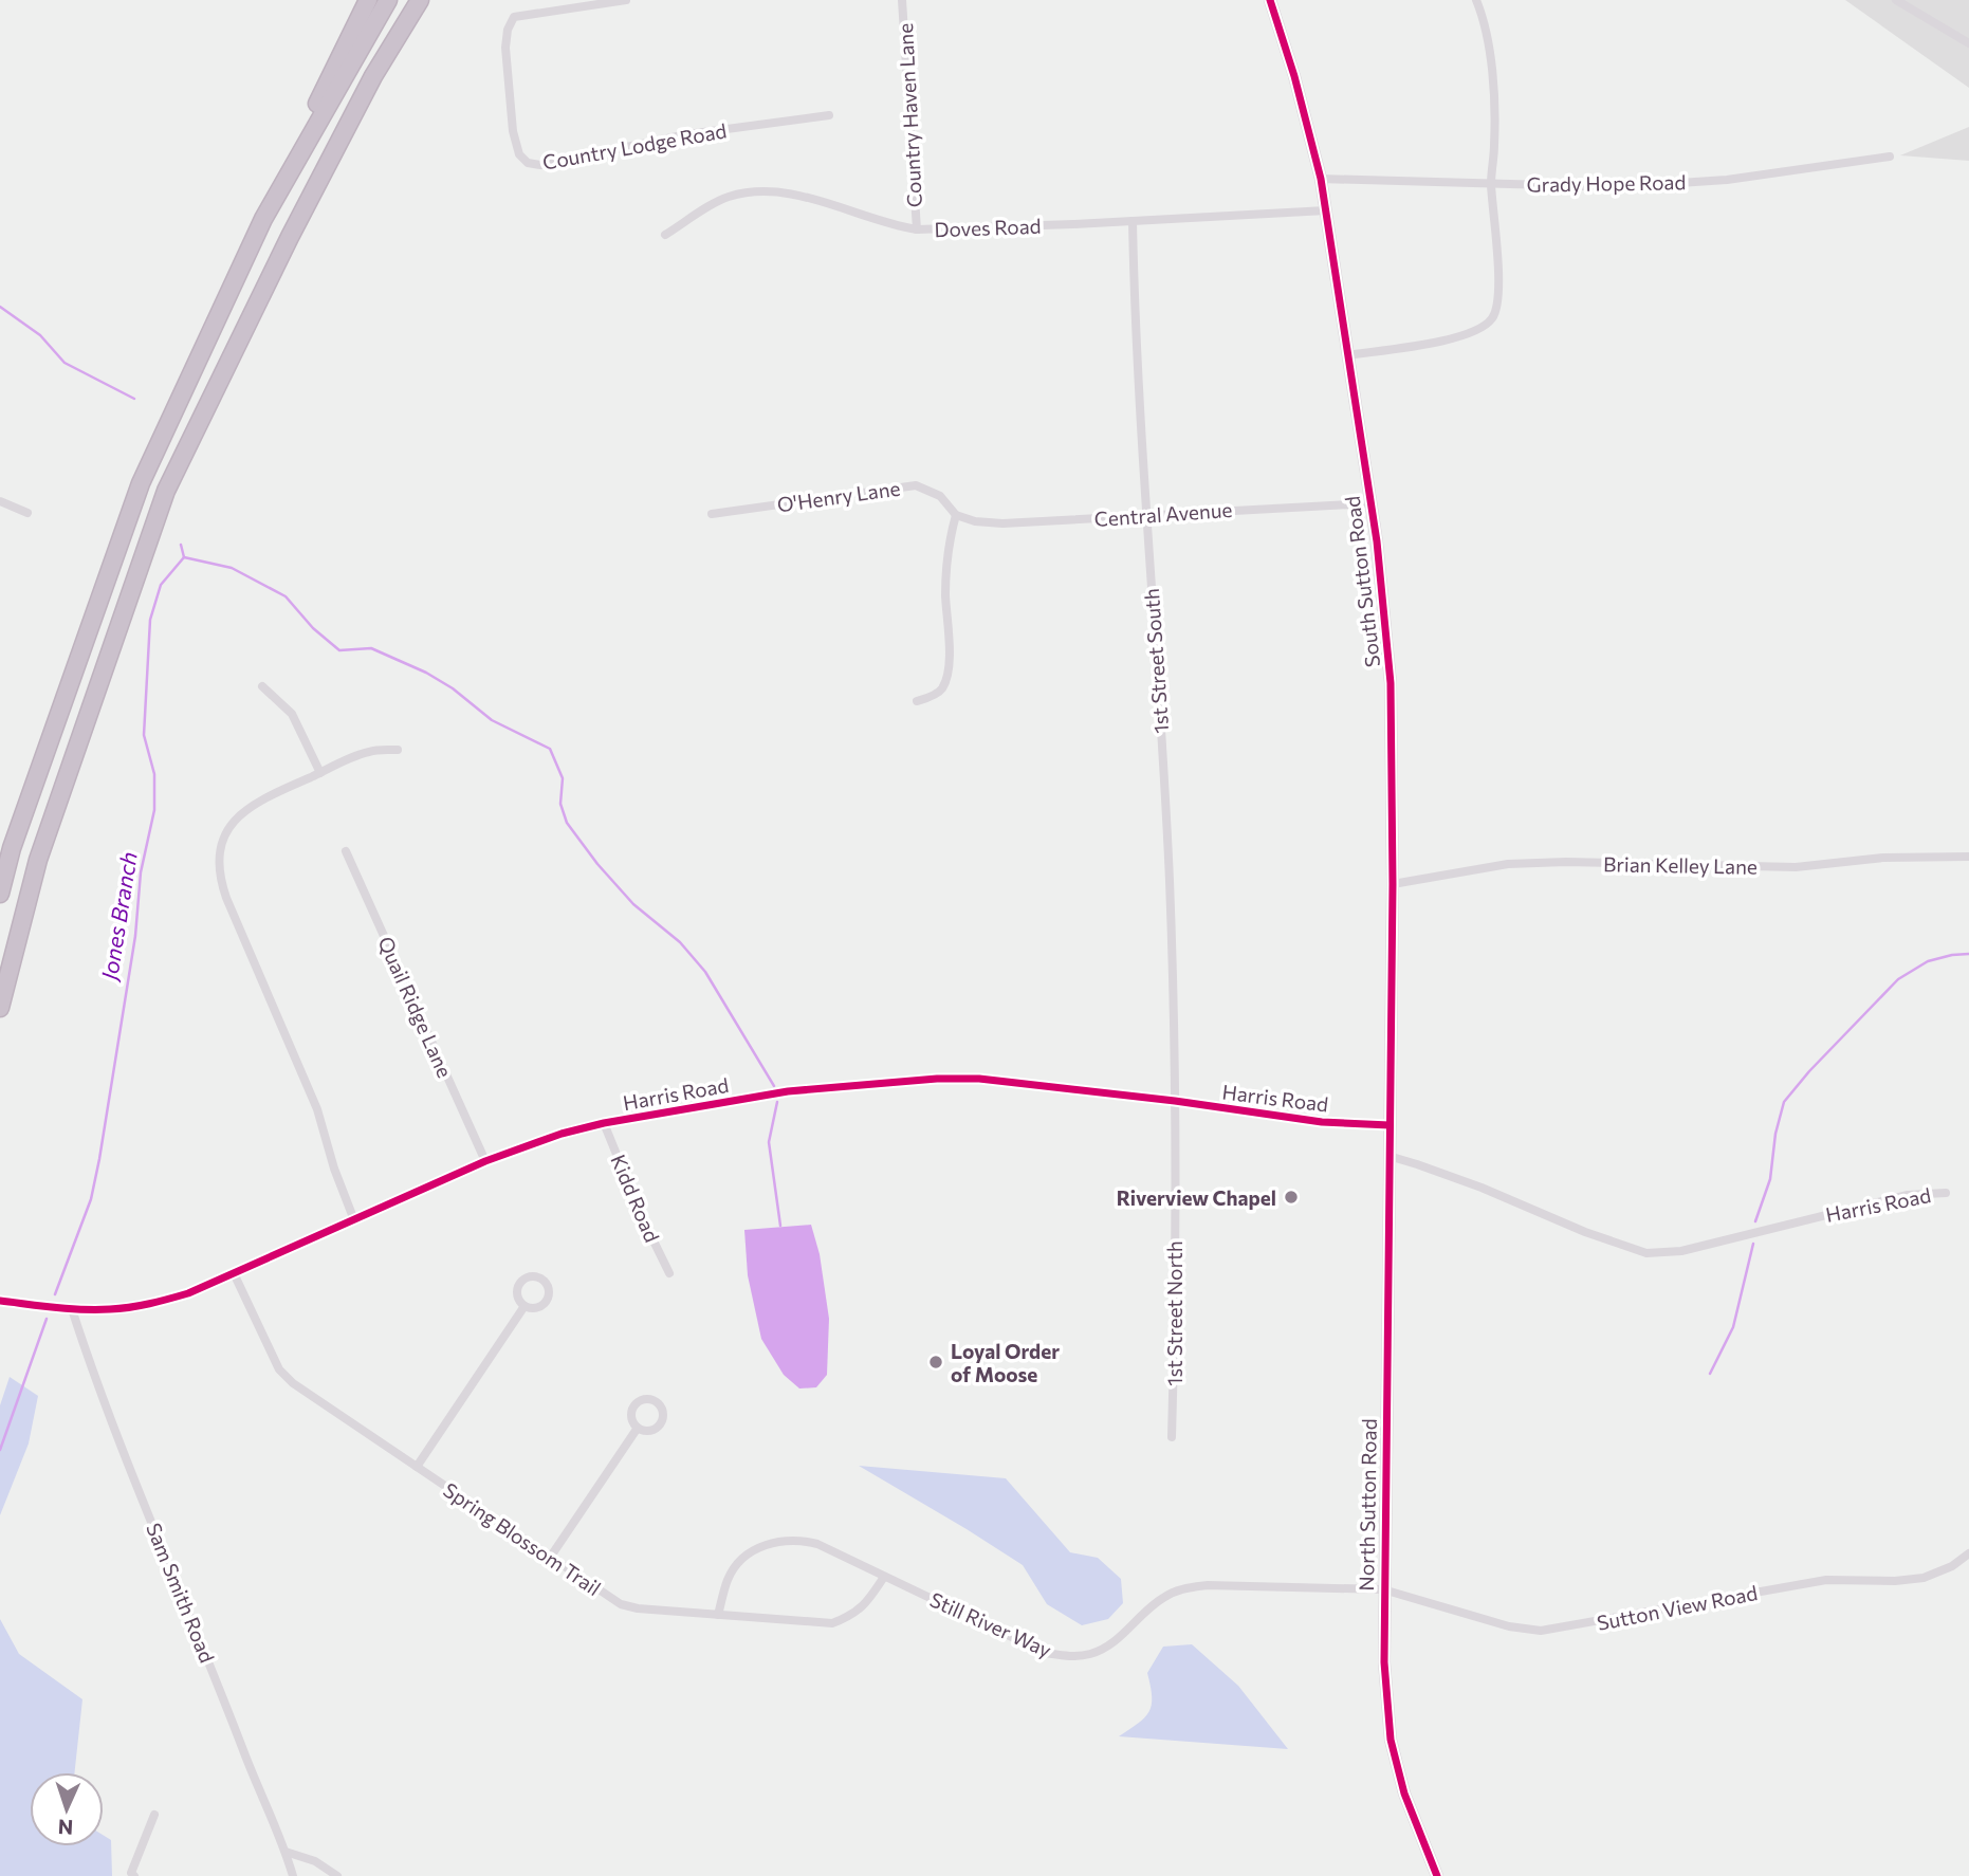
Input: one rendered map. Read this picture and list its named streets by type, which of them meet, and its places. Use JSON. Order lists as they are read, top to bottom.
{
  "streets": {
    "main road": ["South Sutton Road", "North Sutton Road"],
    "street": [
      "Country Haven Lane",
      "Country Lodge Road",
      "Grady Hope Road",
      "Doves Road",
      "O'Henry Lane",
      "Central Avenue",
      "1st Street South",
      "Brian Kelley Lane",
      "Quail Ridge Lane",
      "Harris Road",
      "Kidd Road",
      "1st Street North",
      "Spring Blossom Trail",
      "Sam Smith Road",
      "Sutton View Road",
      "Still River Way"
    ]
  },
  "crossings": [
    ["Country Haven Lane", "Doves Road"],
    ["Grady Hope Road", "South Sutton Road"],
    ["Doves Road", "South Sutton Road"],
    ["Doves Road", "1st Street South"],
    ["O'Henry Lane", "Central Avenue"],
    ["Central Avenue", "South Sutton Road"],
    ["Central Avenue", "1st Street South"],
    ["South Sutton Road", "Brian Kelley Lane"],
    ["South Sutton Road", "Harris Road"],
    ["South Sutton Road", "North Sutton Road"],
    ["1st Street South", "Harris Road"],
    ["1st Street South", "1st Street North"],
    ["Quail Ridge Lane", "Harris Road"],
    ["Harris Road", "Kidd Road"],
    ["Harris Road", "1st Street North"],
    ["Harris Road", "North Sutton Road"],
    ["Harris Road", "Spring Blossom Trail"],
    ["Harris Road", "Sam Smith Road"],
    ["North Sutton Road", "Sutton View Road"],
    ["North Sutton Road", "Still River Way"],
    ["Spring Blossom Trail", "Still River Way"],
    ["Sutton View Road", "Still River Way"]
  ],
  "water": ["Jones Branch"],
  "places": ["Riverview Chapel", "Loyal Order of Moose"],
  "north": "bottom"
}
